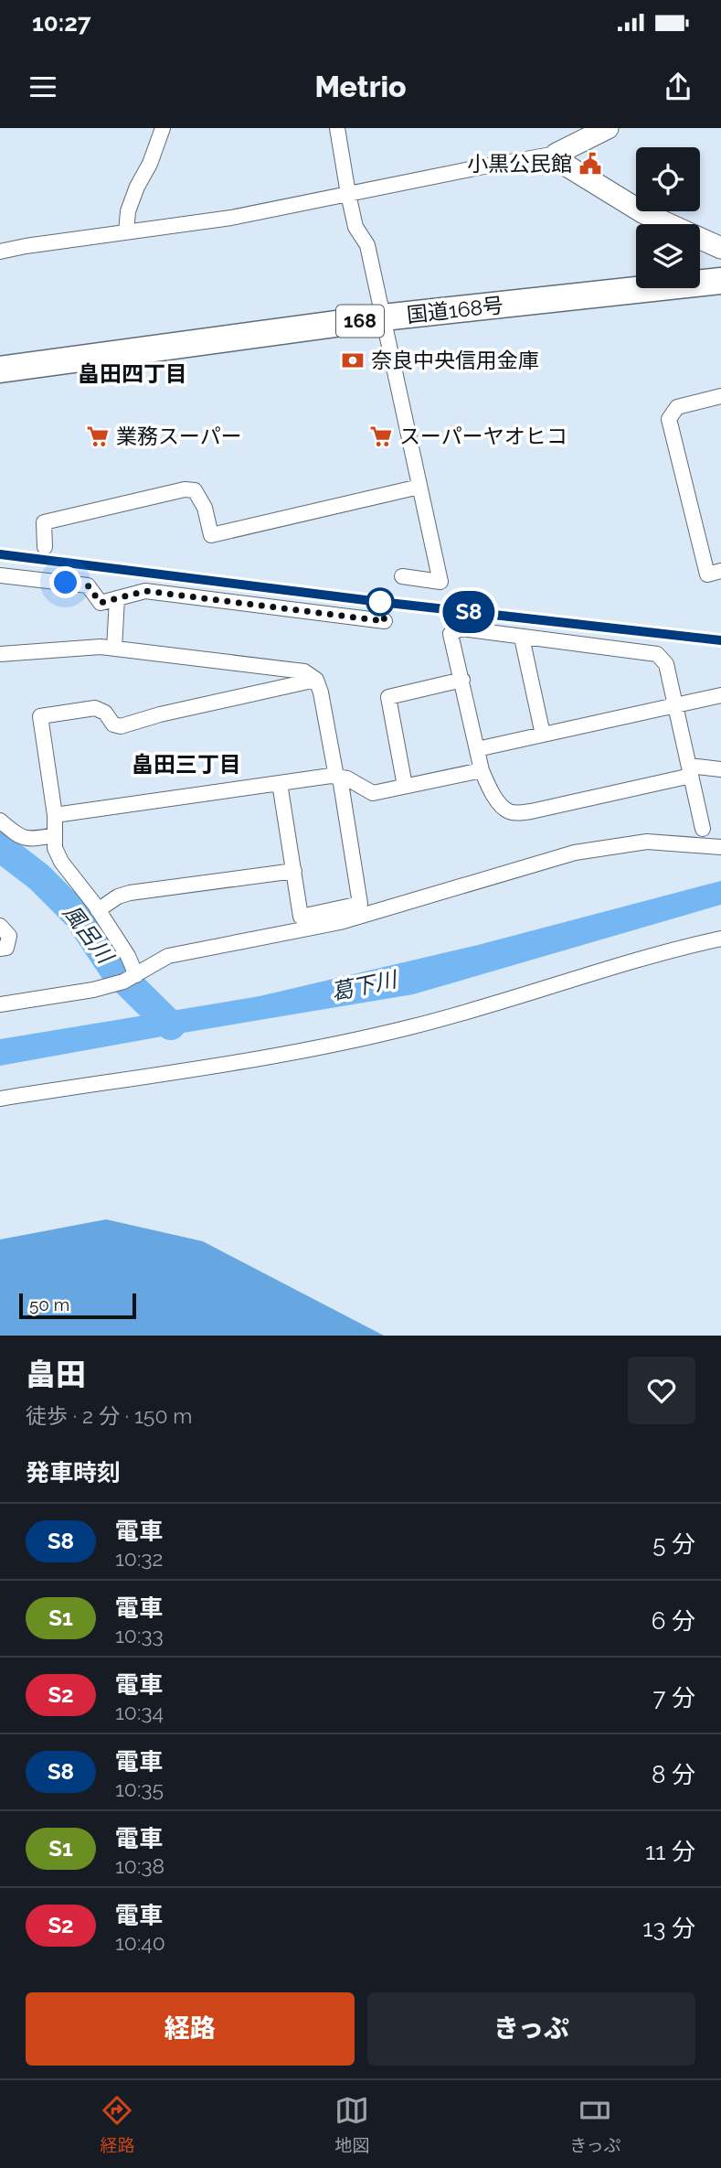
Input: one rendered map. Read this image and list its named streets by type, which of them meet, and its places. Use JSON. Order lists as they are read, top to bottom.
{
  "streets": {
    "highway": ["国道168号", "168"]
  },
  "districts": ["畠田四丁目", "畠田三丁目"],
  "water": ["風呂川", "葛下川"],
  "places": {
    "public building": ["小黒公民館"],
    "bank": ["奈良中央信用金庫"],
    "supermarket": ["業務スーパー", "スーパーヤオヒコ"]
  },
  "scale_bar": "50 m",
  "page": {
    "status": "10:27",
    "header": "Metrio",
    "on_map": "S8",
    "scale": "50 m",
    "heading": [
      ["畠田", "徒歩 · 2 分 · 150 m"],
      "発車時刻"
    ],
    "list": [
      {
        "mark": "S8",
        "name": "電車",
        "note": "10:32",
        "value": "5 分"
      },
      {
        "mark": "S1",
        "name": "電車",
        "note": "10:33",
        "value": "6 分"
      },
      {
        "mark": "S2",
        "name": "電車",
        "note": "10:34",
        "value": "7 分"
      },
      {
        "mark": "S8",
        "name": "電車",
        "note": "10:35",
        "value": "8 分"
      },
      {
        "mark": "S1",
        "name": "電車",
        "note": "10:38",
        "value": "11 分"
      },
      {
        "mark": "S2",
        "name": "電車",
        "note": "10:40",
        "value": "13 分"
      }
    ],
    "buttons": ["経路", "きっぷ"],
    "tabs": ["経路", "地図", "きっぷ"]
  }
}
